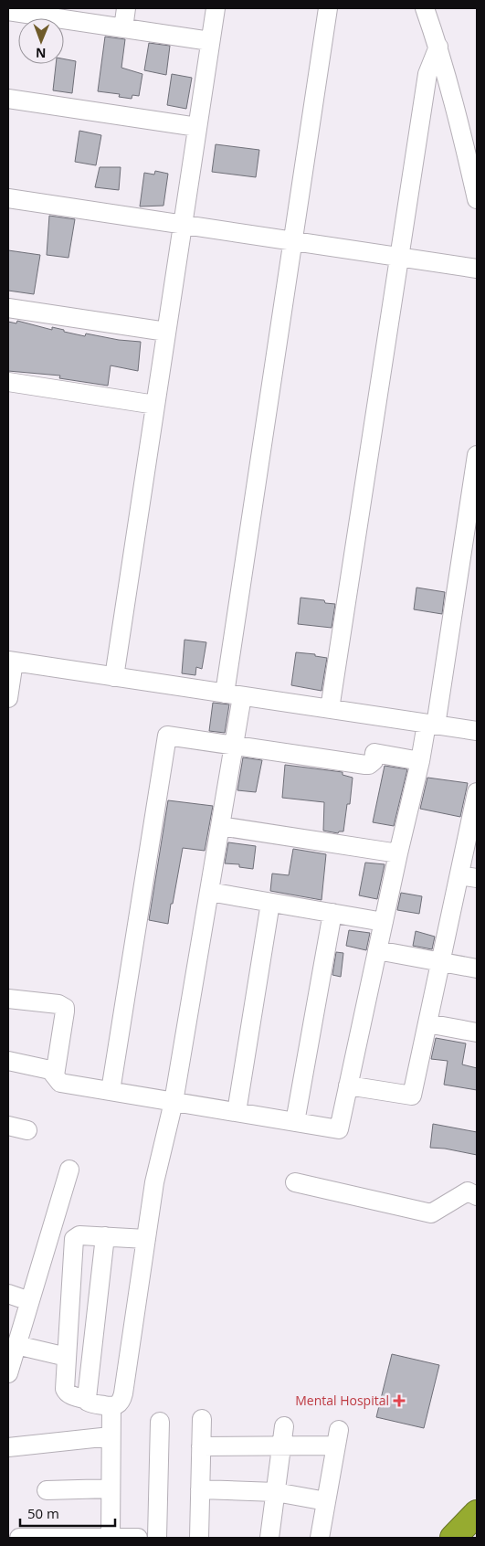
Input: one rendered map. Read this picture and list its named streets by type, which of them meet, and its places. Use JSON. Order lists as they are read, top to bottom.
{
  "places": {
    "health": ["Mental Hospital"]
  },
  "scale_bar": "50 m",
  "north": "bottom"
}
